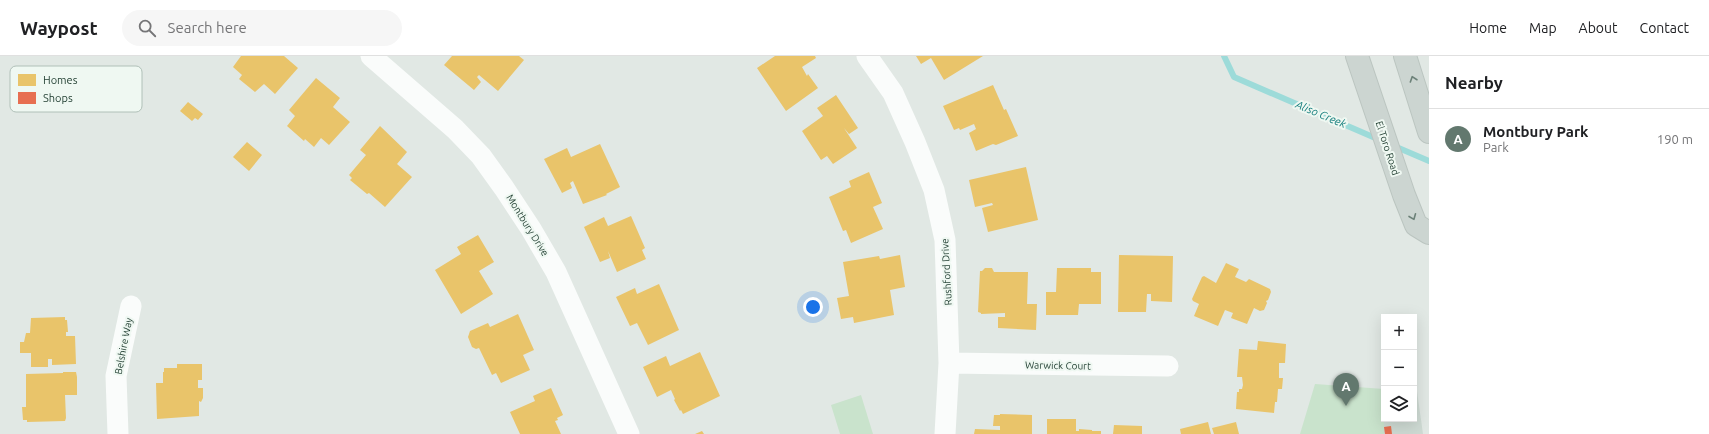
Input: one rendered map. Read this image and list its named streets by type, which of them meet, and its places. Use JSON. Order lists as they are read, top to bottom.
{
  "streets": {
    "main road": ["El Toro Road"],
    "street": [
      "Montbury Drive",
      "Rushford Drive",
      "Belshire Way",
      "Warwick Court"
    ]
  },
  "crossings": [
    ["Rushford Drive", "Warwick Court"]
  ],
  "water": ["Aliso Creek"],
  "legend": ["Homes", "Shops"],
  "page": {
    "header": "Waypost",
    "search": "Search here",
    "nav": [
      "Home",
      "Map",
      "About",
      "Contact"
    ],
    "heading": "Nearby",
    "list": [
      {
        "mark": "A",
        "name": "Montbury Park",
        "note": "Park",
        "value": "190 m"
      }
    ],
    "map_buttons": ["+", "−"],
    "pins": "A"
  }
}
